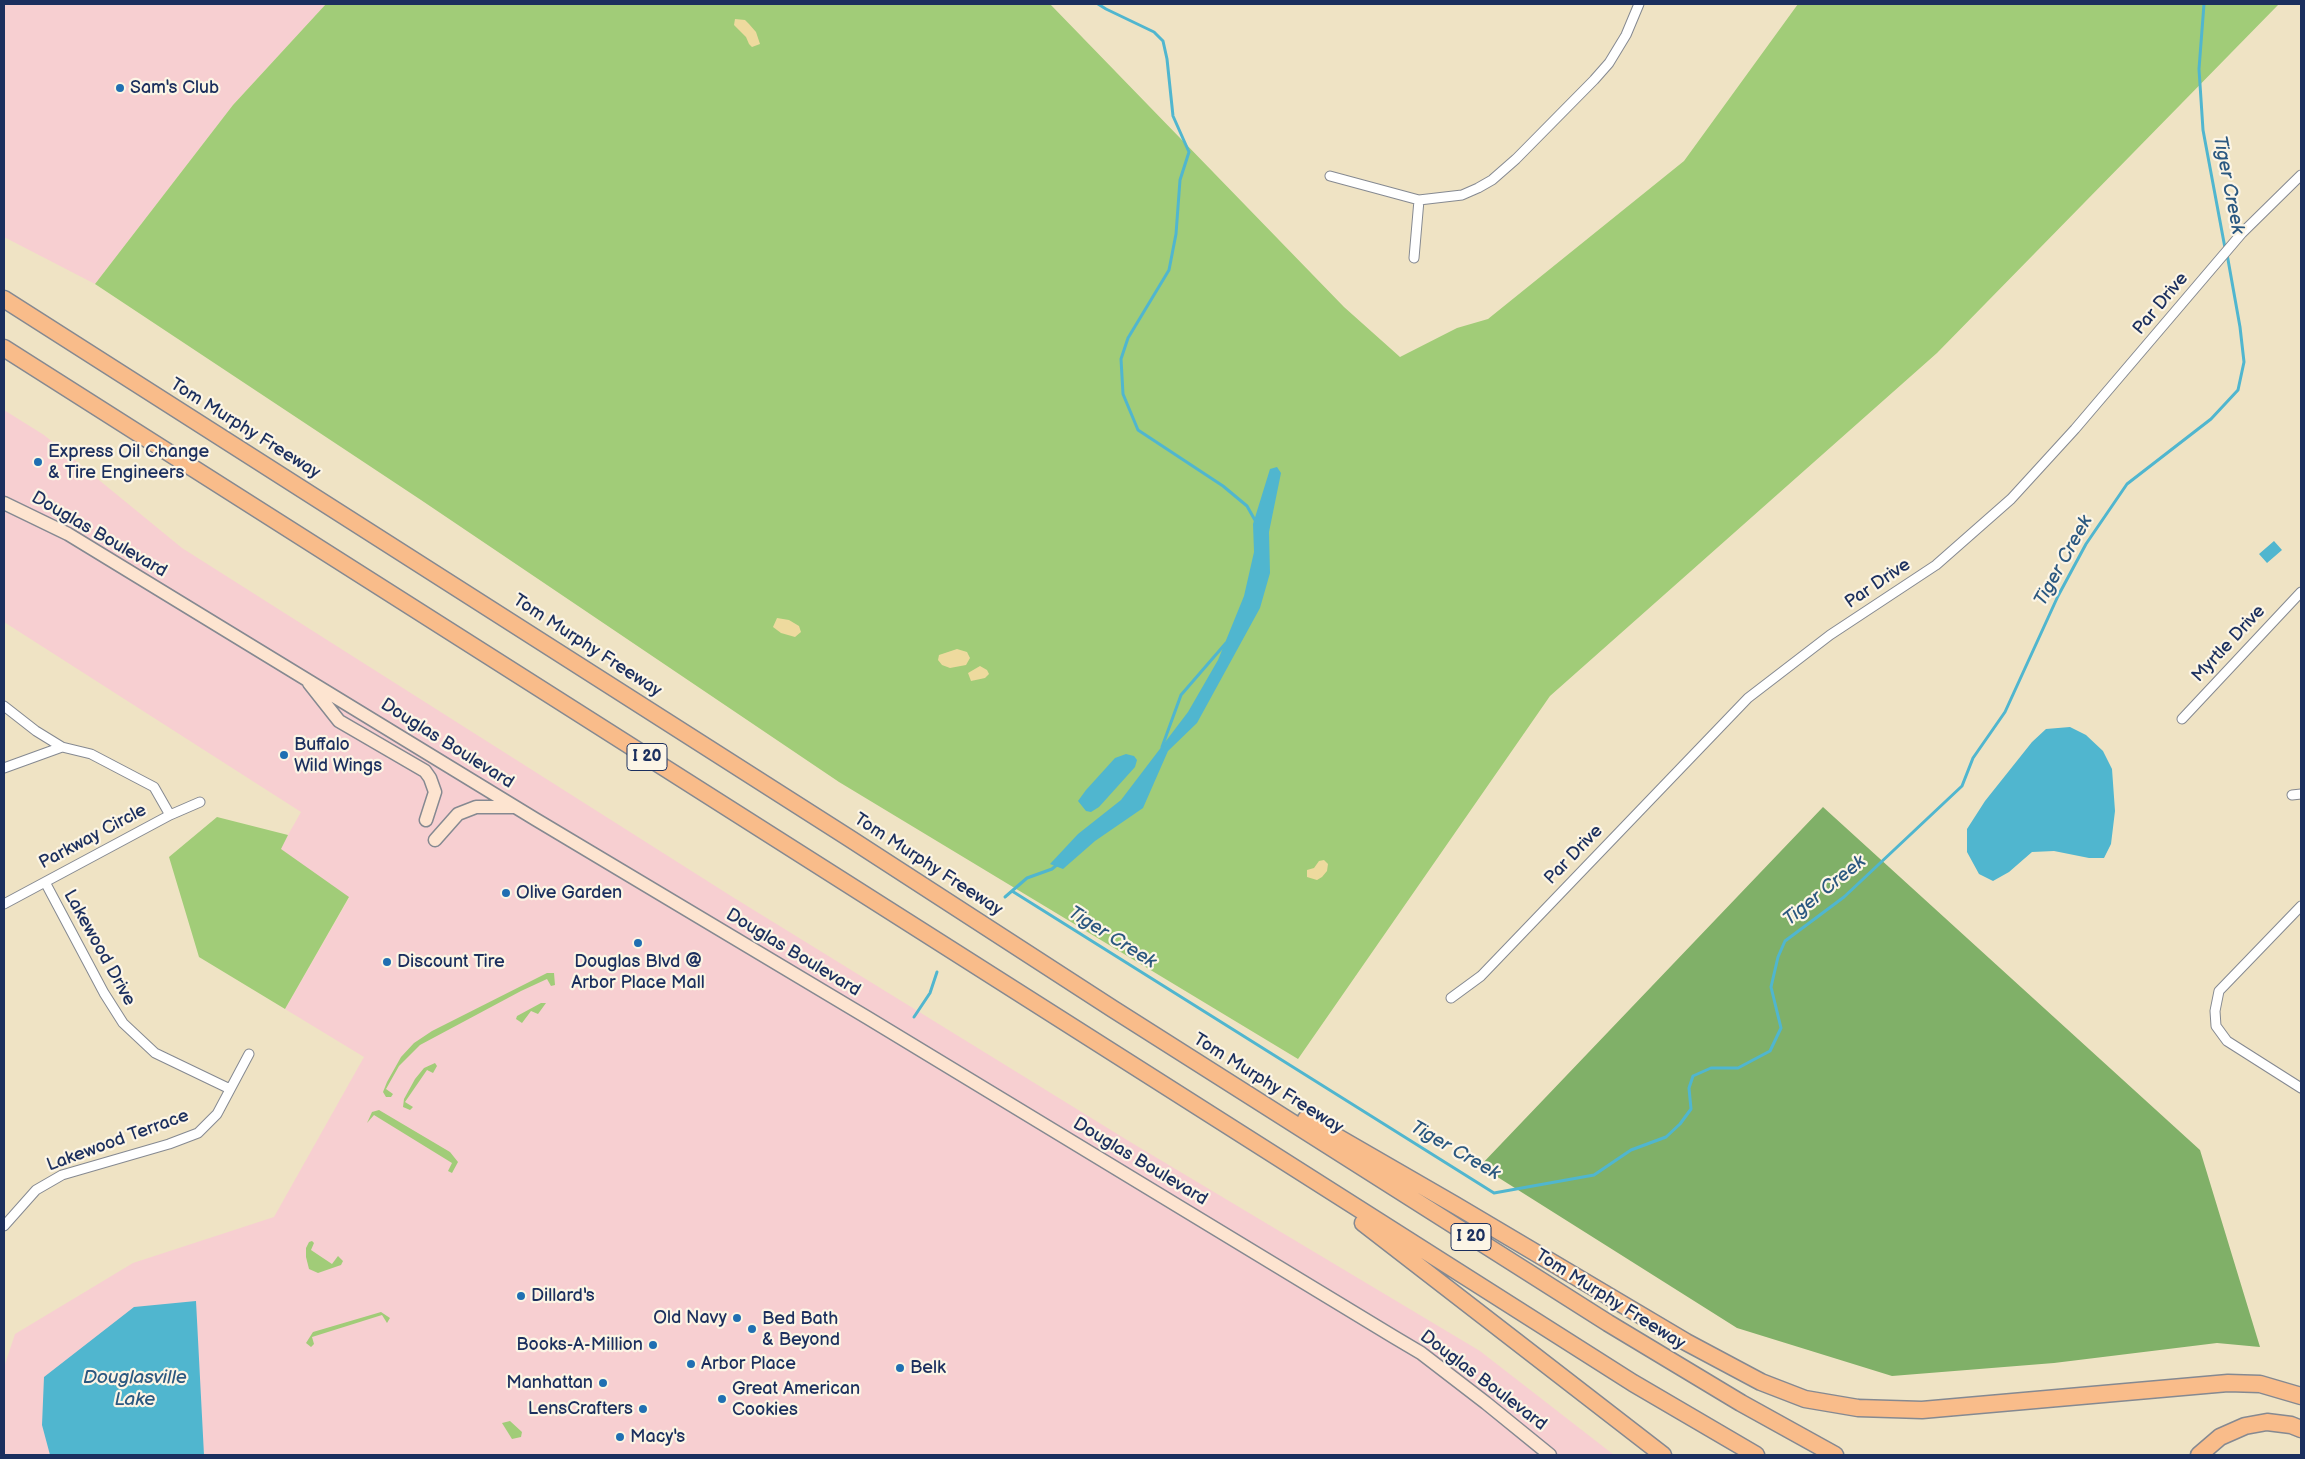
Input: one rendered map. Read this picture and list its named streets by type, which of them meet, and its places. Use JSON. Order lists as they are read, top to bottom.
{
  "streets": {
    "highway": ["Tom Murphy Freeway", "I 20"],
    "main road": ["Douglas Boulevard"],
    "street": [
      "Par Drive",
      "Myrtle Drive",
      "Parkway Circle",
      "Lakewood Drive",
      "Lakewood Terrace"
    ]
  },
  "crossings": [
    ["Parkway Circle", "Lakewood Drive"],
    ["Lakewood Drive", "Lakewood Terrace"]
  ],
  "water": ["Tiger Creek", "Douglasville Lake"],
  "places": [
    "Sam's Club",
    "Express Oil Change & Tire Engineers",
    "Buffalo Wild Wings",
    "Olive Garden",
    "Douglas Blvd @ Arbor Place Mall",
    "Discount Tire",
    "Dillard's",
    "Old Navy",
    "Bed Bath & Beyond",
    "Books-A-Million",
    "Arbor Place",
    "Belk",
    "Manhattan",
    "Great American Cookies",
    "LensCrafters",
    "Macy's"
  ]
}
